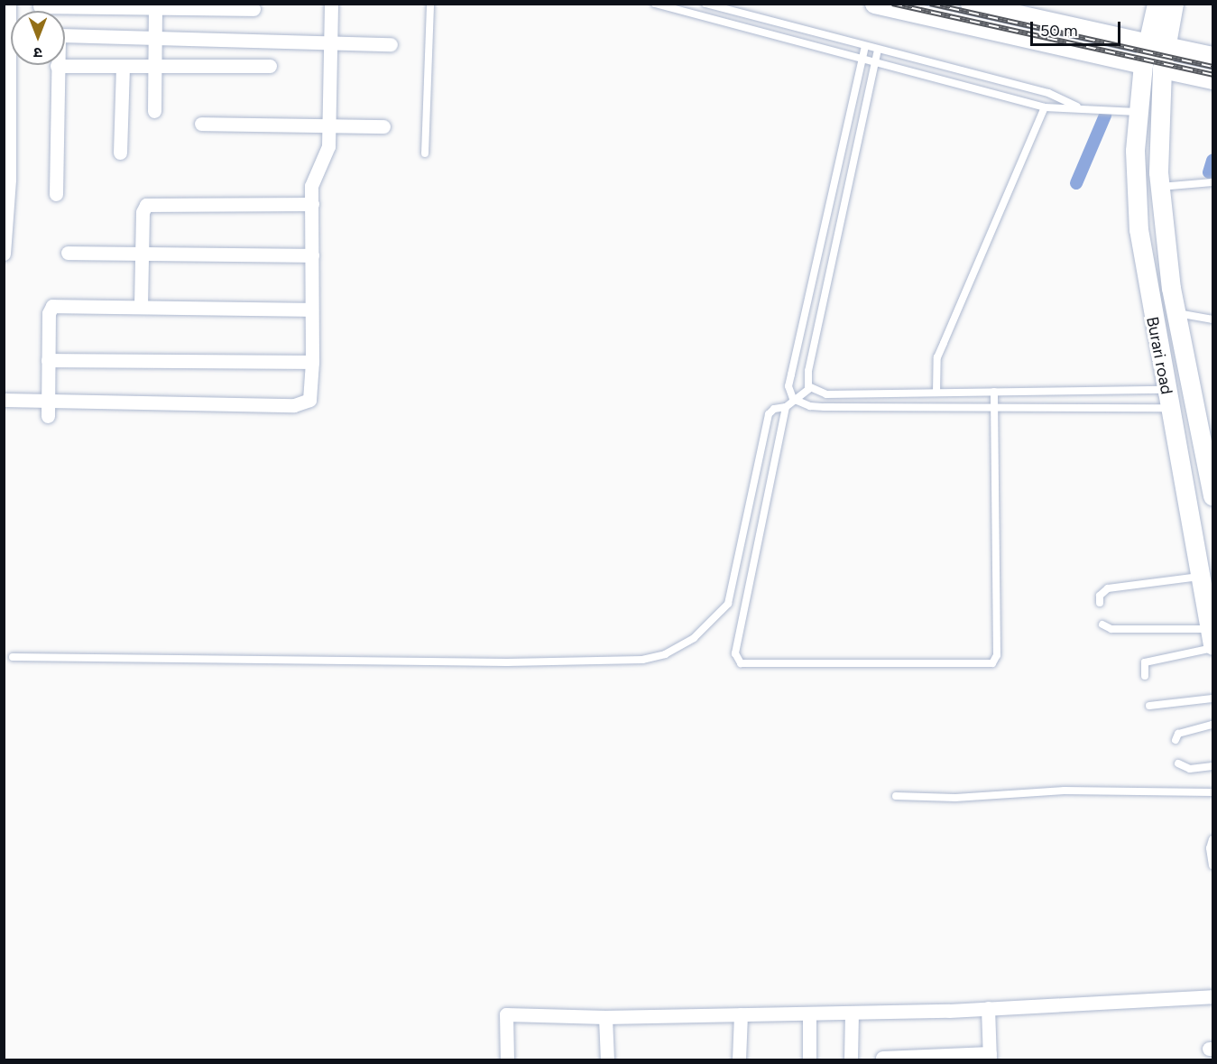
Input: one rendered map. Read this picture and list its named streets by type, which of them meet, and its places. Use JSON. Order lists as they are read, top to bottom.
{
  "streets": {
    "main road": ["Burari road"]
  },
  "scale_bar": "50 m",
  "north": "bottom"
}
